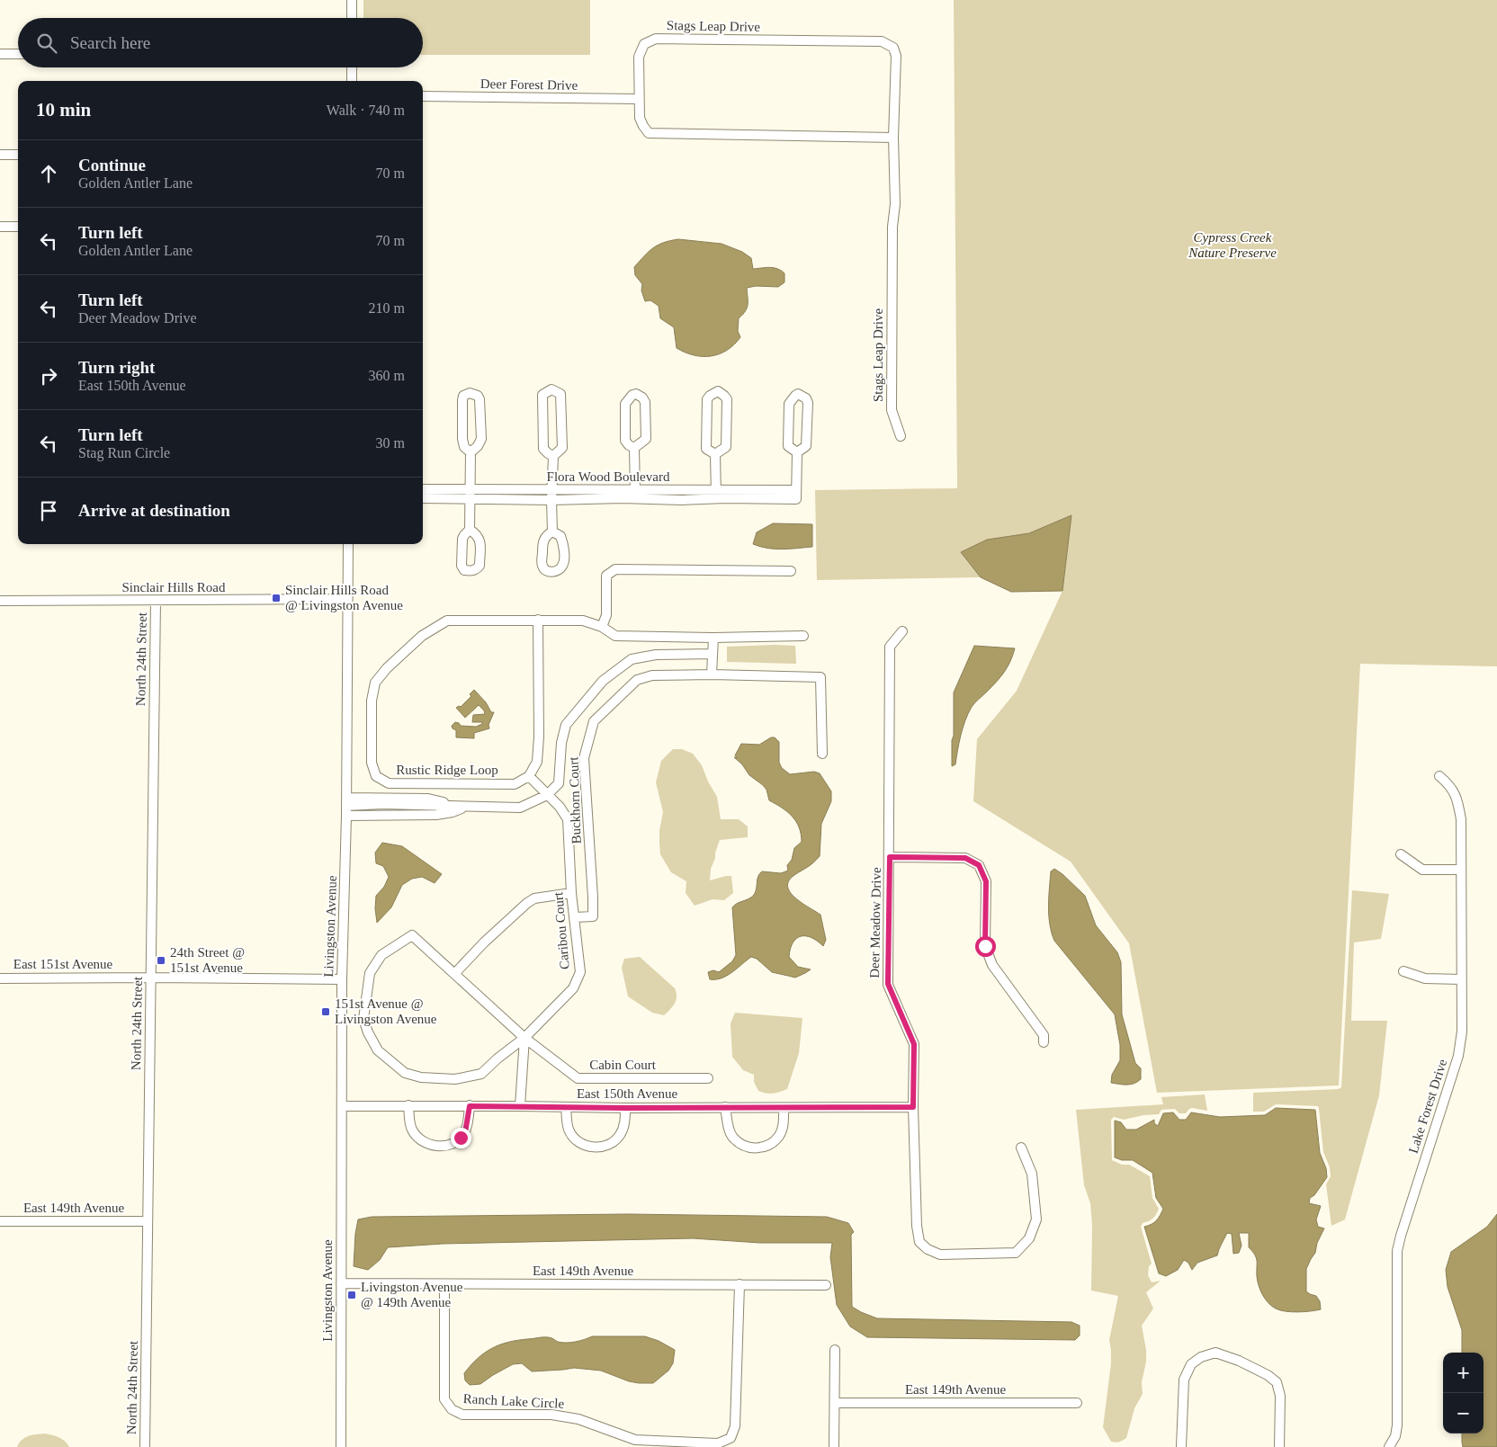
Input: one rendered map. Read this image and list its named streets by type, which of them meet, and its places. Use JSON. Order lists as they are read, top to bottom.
{
  "streets": {
    "street": [
      "Stags Leap Drive",
      "Deer Forest Drive",
      "Flora Wood Boulevard",
      "Sinclair Hills Road",
      "North 24th Street",
      "Rustic Ridge Loop",
      "Buckhorn Court",
      "Deer Meadow Drive",
      "Livingston Avenue",
      "Caribou Court",
      "East 151st Avenue",
      "Cabin Court",
      "East 150th Avenue",
      "Lake Forest Drive",
      "East 149th Avenue",
      "Ranch Lake Circle"
    ]
  },
  "crossings": [
    ["Stags Leap Drive", "Deer Forest Drive"],
    ["Sinclair Hills Road", "North 24th Street"],
    ["Sinclair Hills Road", "Livingston Avenue"],
    ["North 24th Street", "East 151st Avenue"],
    ["North 24th Street", "East 149th Avenue"],
    ["Buckhorn Court", "Caribou Court"],
    ["Deer Meadow Drive", "East 150th Avenue"],
    ["Livingston Avenue", "East 151st Avenue"],
    ["Livingston Avenue", "East 150th Avenue"],
    ["Livingston Avenue", "East 149th Avenue"],
    ["Caribou Court", "Cabin Court"],
    ["East 149th Avenue", "Ranch Lake Circle"]
  ],
  "parks": ["Cypress Creek Nature Preserve"],
  "places": {
    "transit": [
      "Sinclair Hills Road @ Livingston Avenue",
      "24th Street @ 151st Avenue",
      "151st Avenue @ Livingston Avenue",
      "Livingston Avenue @ 149th Avenue"
    ]
  },
  "page": {
    "search": "Search here",
    "heading": ["10 min", "Walk · 740 m"],
    "list": [
      ["Continue", "Golden Antler Lane", "70 m"],
      ["Turn left", "Golden Antler Lane", "70 m"],
      ["Turn left", "Deer Meadow Drive", "210 m"],
      ["Turn right", "East 150th Avenue", "360 m"],
      ["Turn left", "Stag Run Circle", "30 m"],
      "Arrive at destination"
    ],
    "map_buttons": ["+", "−"]
  }
}
